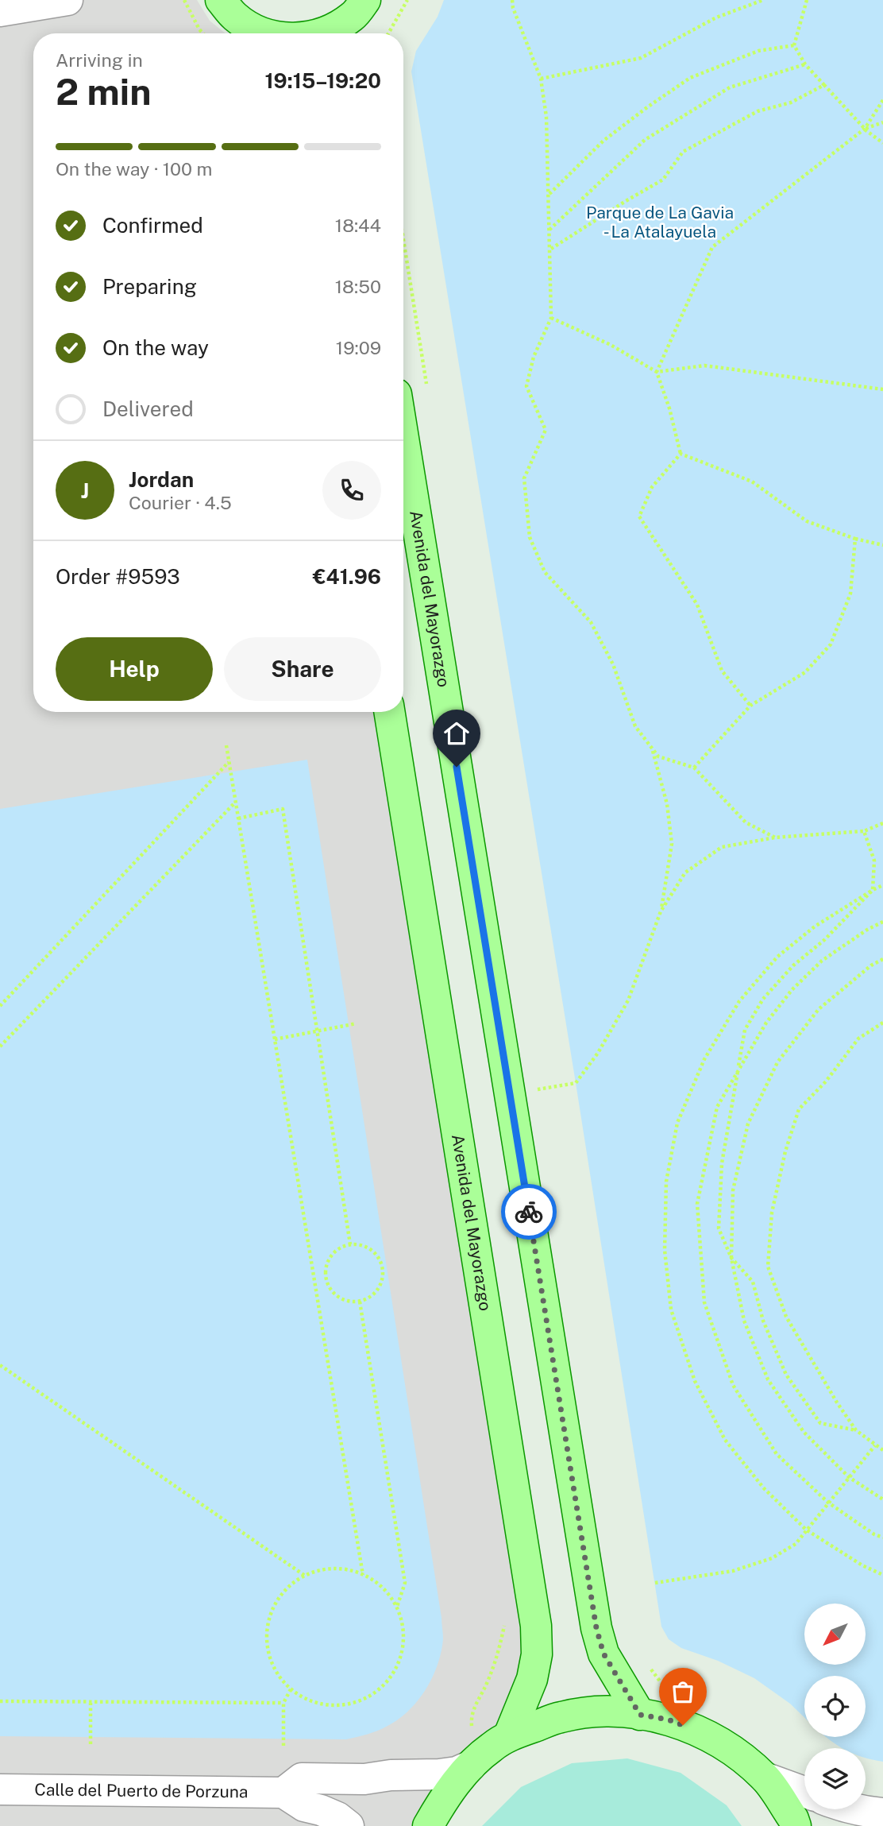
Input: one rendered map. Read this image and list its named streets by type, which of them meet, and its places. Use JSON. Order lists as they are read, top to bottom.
{
  "streets": {
    "main road": ["Avenida del Mayorazgo"],
    "street": ["Calle del Puerto de Porzuna"]
  },
  "parks": ["Parque de La Gavia - La Atalayuela"],
  "north": "bottom left",
  "page": {
    "heading": ["2 min", "Arriving in", "19:15–19:20"],
    "panel": [
      "Jordan",
      "Courier · 4.5",
      "Order #9593",
      "€41.96"
    ],
    "bar": "On the way · 100 m",
    "list": [
      ["Confirmed", "18:44"],
      ["Preparing", "18:50"],
      ["On the way", "19:09"],
      "Delivered"
    ],
    "round": "J",
    "buttons": ["Help", "Share"]
  }
}
